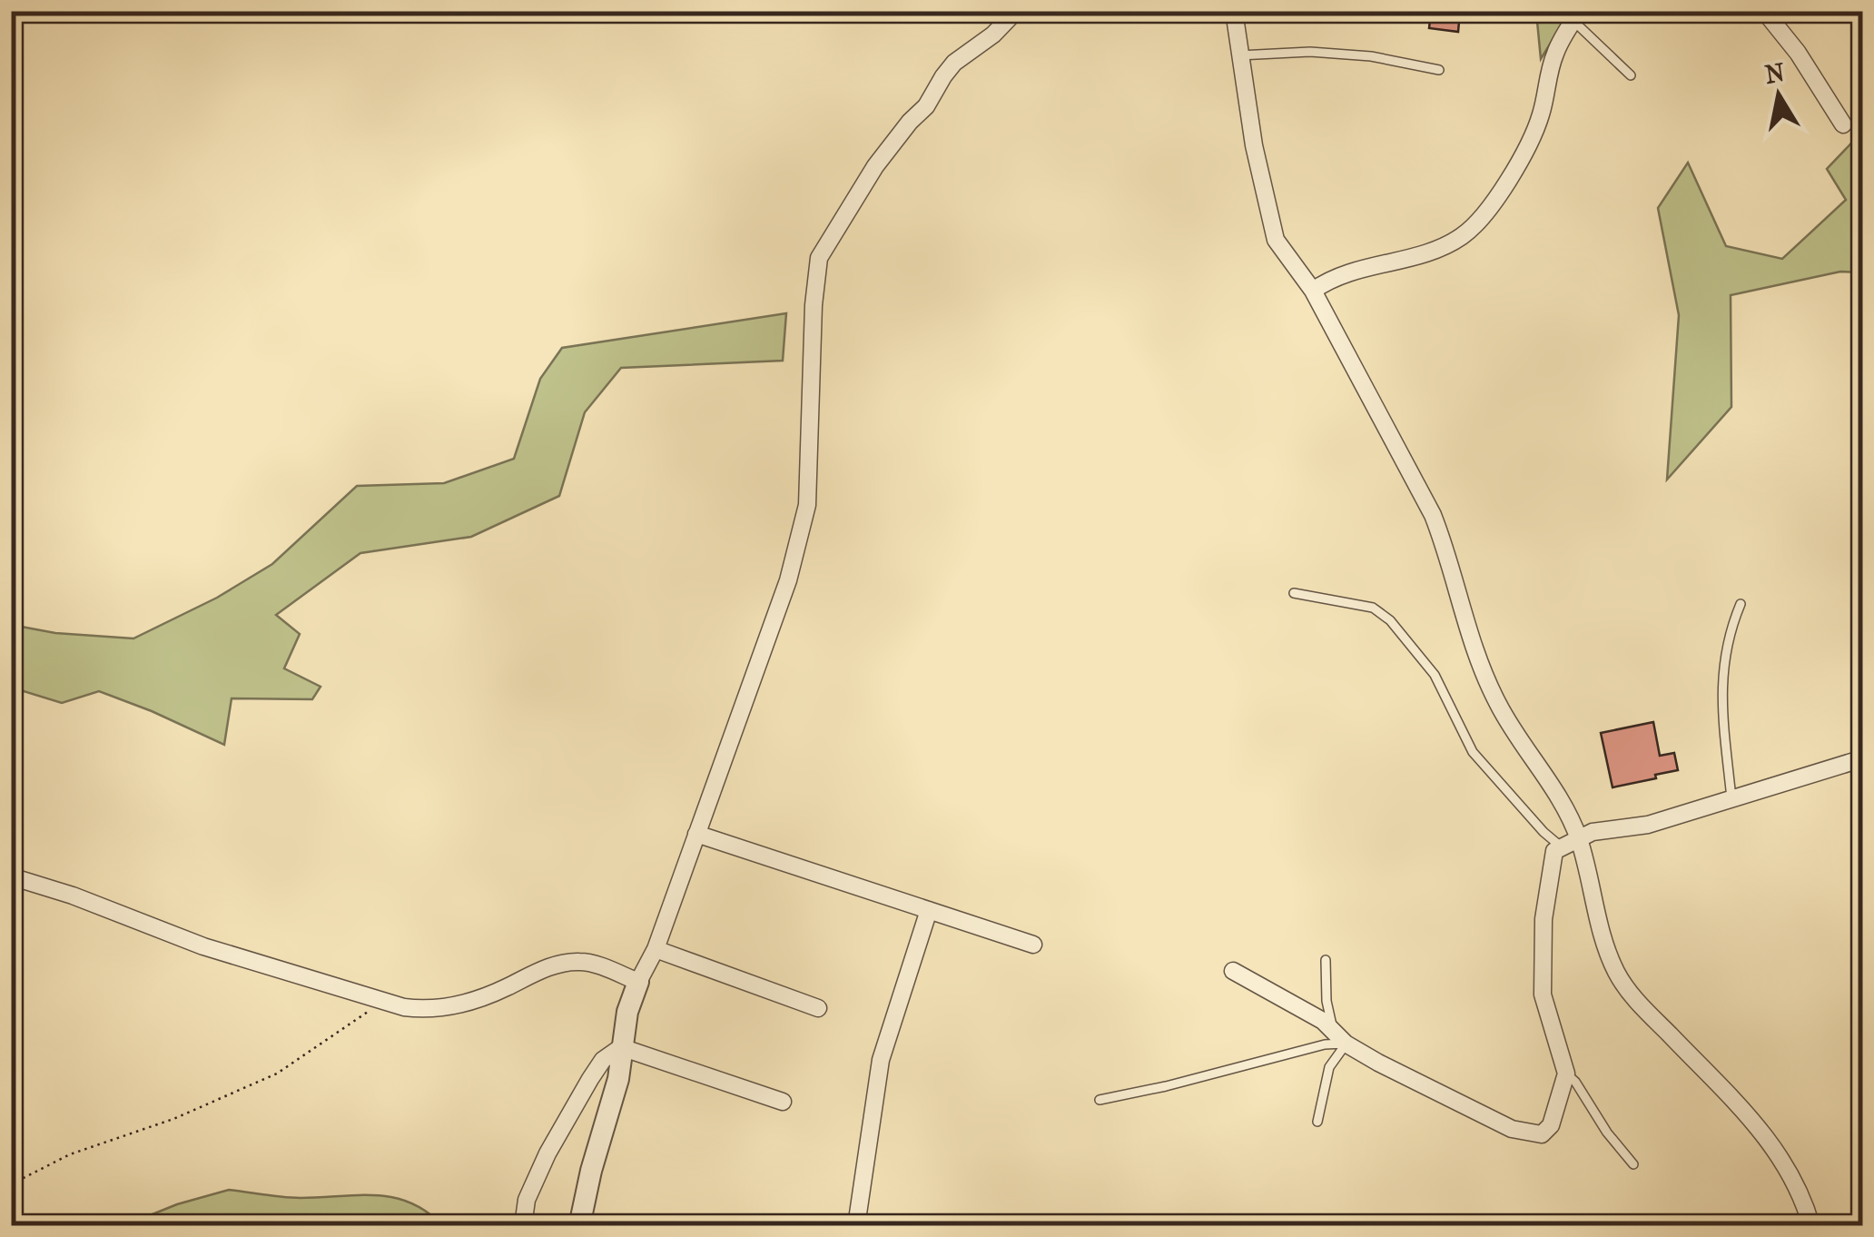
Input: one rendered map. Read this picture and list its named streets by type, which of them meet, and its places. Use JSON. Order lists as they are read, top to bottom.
{
  "north": "top"
}
